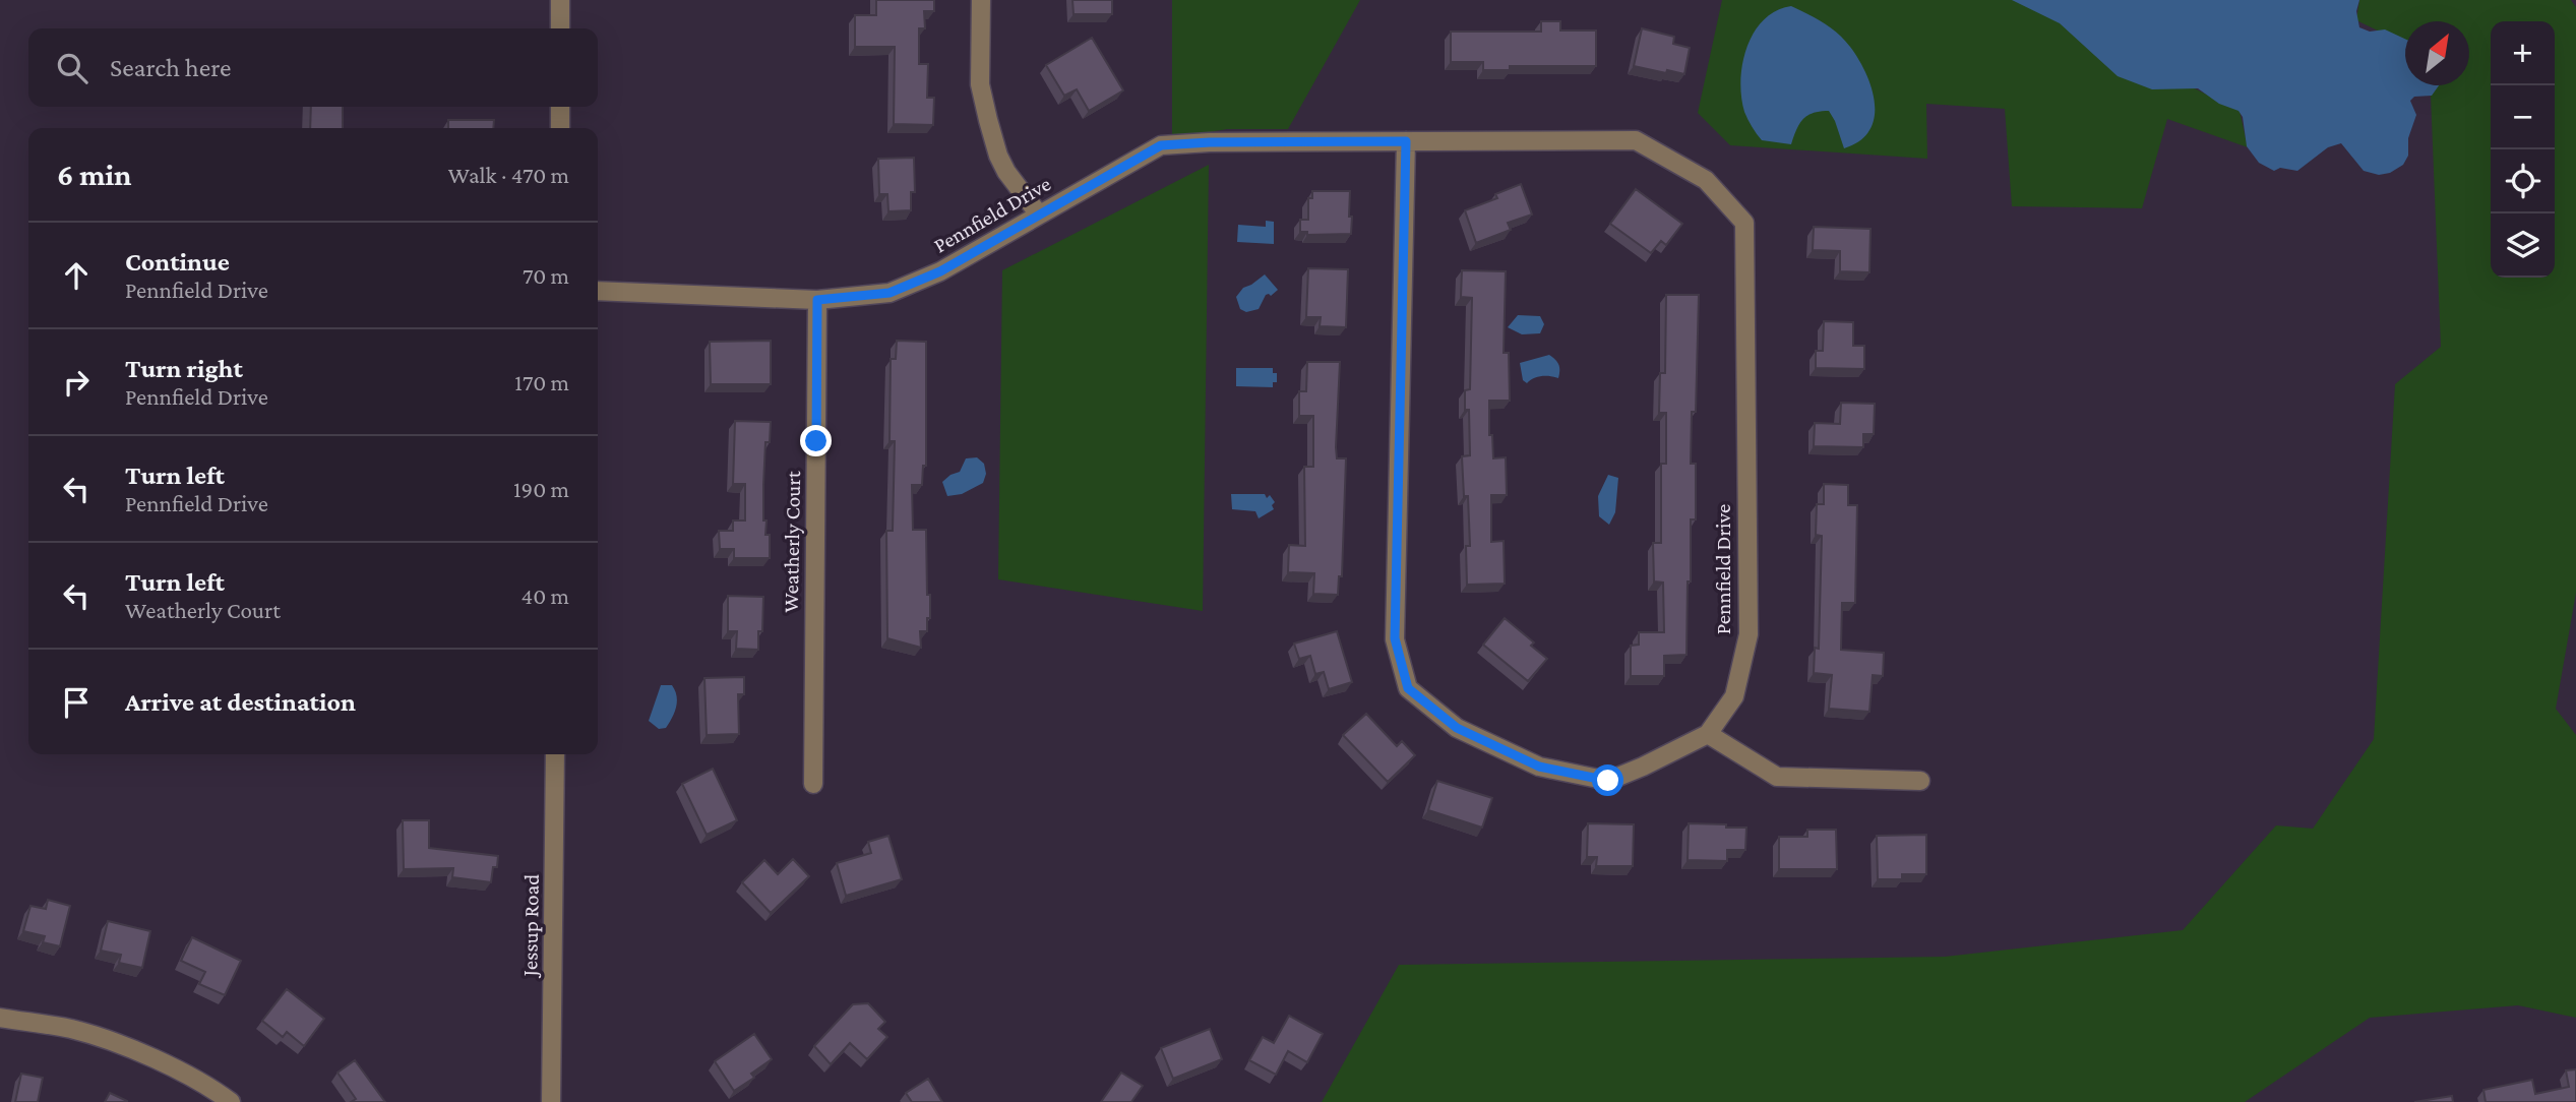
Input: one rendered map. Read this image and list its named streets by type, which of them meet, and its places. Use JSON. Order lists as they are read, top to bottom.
{
  "streets": {
    "street": ["Pennfield Drive", "Weatherly Court", "Jessup Road"]
  },
  "crossings": [
    ["Pennfield Drive", "Weatherly Court"]
  ],
  "north": "top right",
  "page": {
    "map_buttons": ["+", "−"],
    "search": "Search here",
    "heading": ["6 min", "Walk · 470 m"],
    "list": [
      ["Continue", "Pennfield Drive", "70 m"],
      ["Turn right", "Pennfield Drive", "170 m"],
      ["Turn left", "Pennfield Drive", "190 m"],
      ["Turn left", "Weatherly Court", "40 m"],
      "Arrive at destination"
    ]
  }
}
